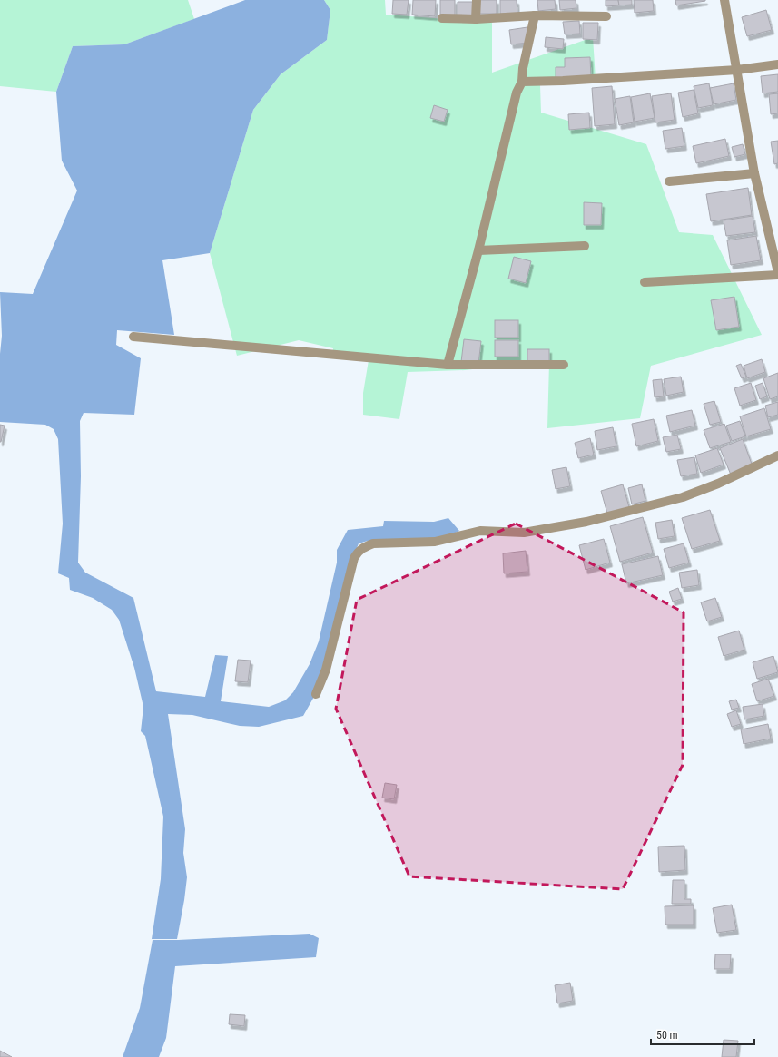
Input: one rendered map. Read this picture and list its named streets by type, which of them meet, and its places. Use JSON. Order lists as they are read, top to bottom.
{
  "scale_bar": "50 m"
}
